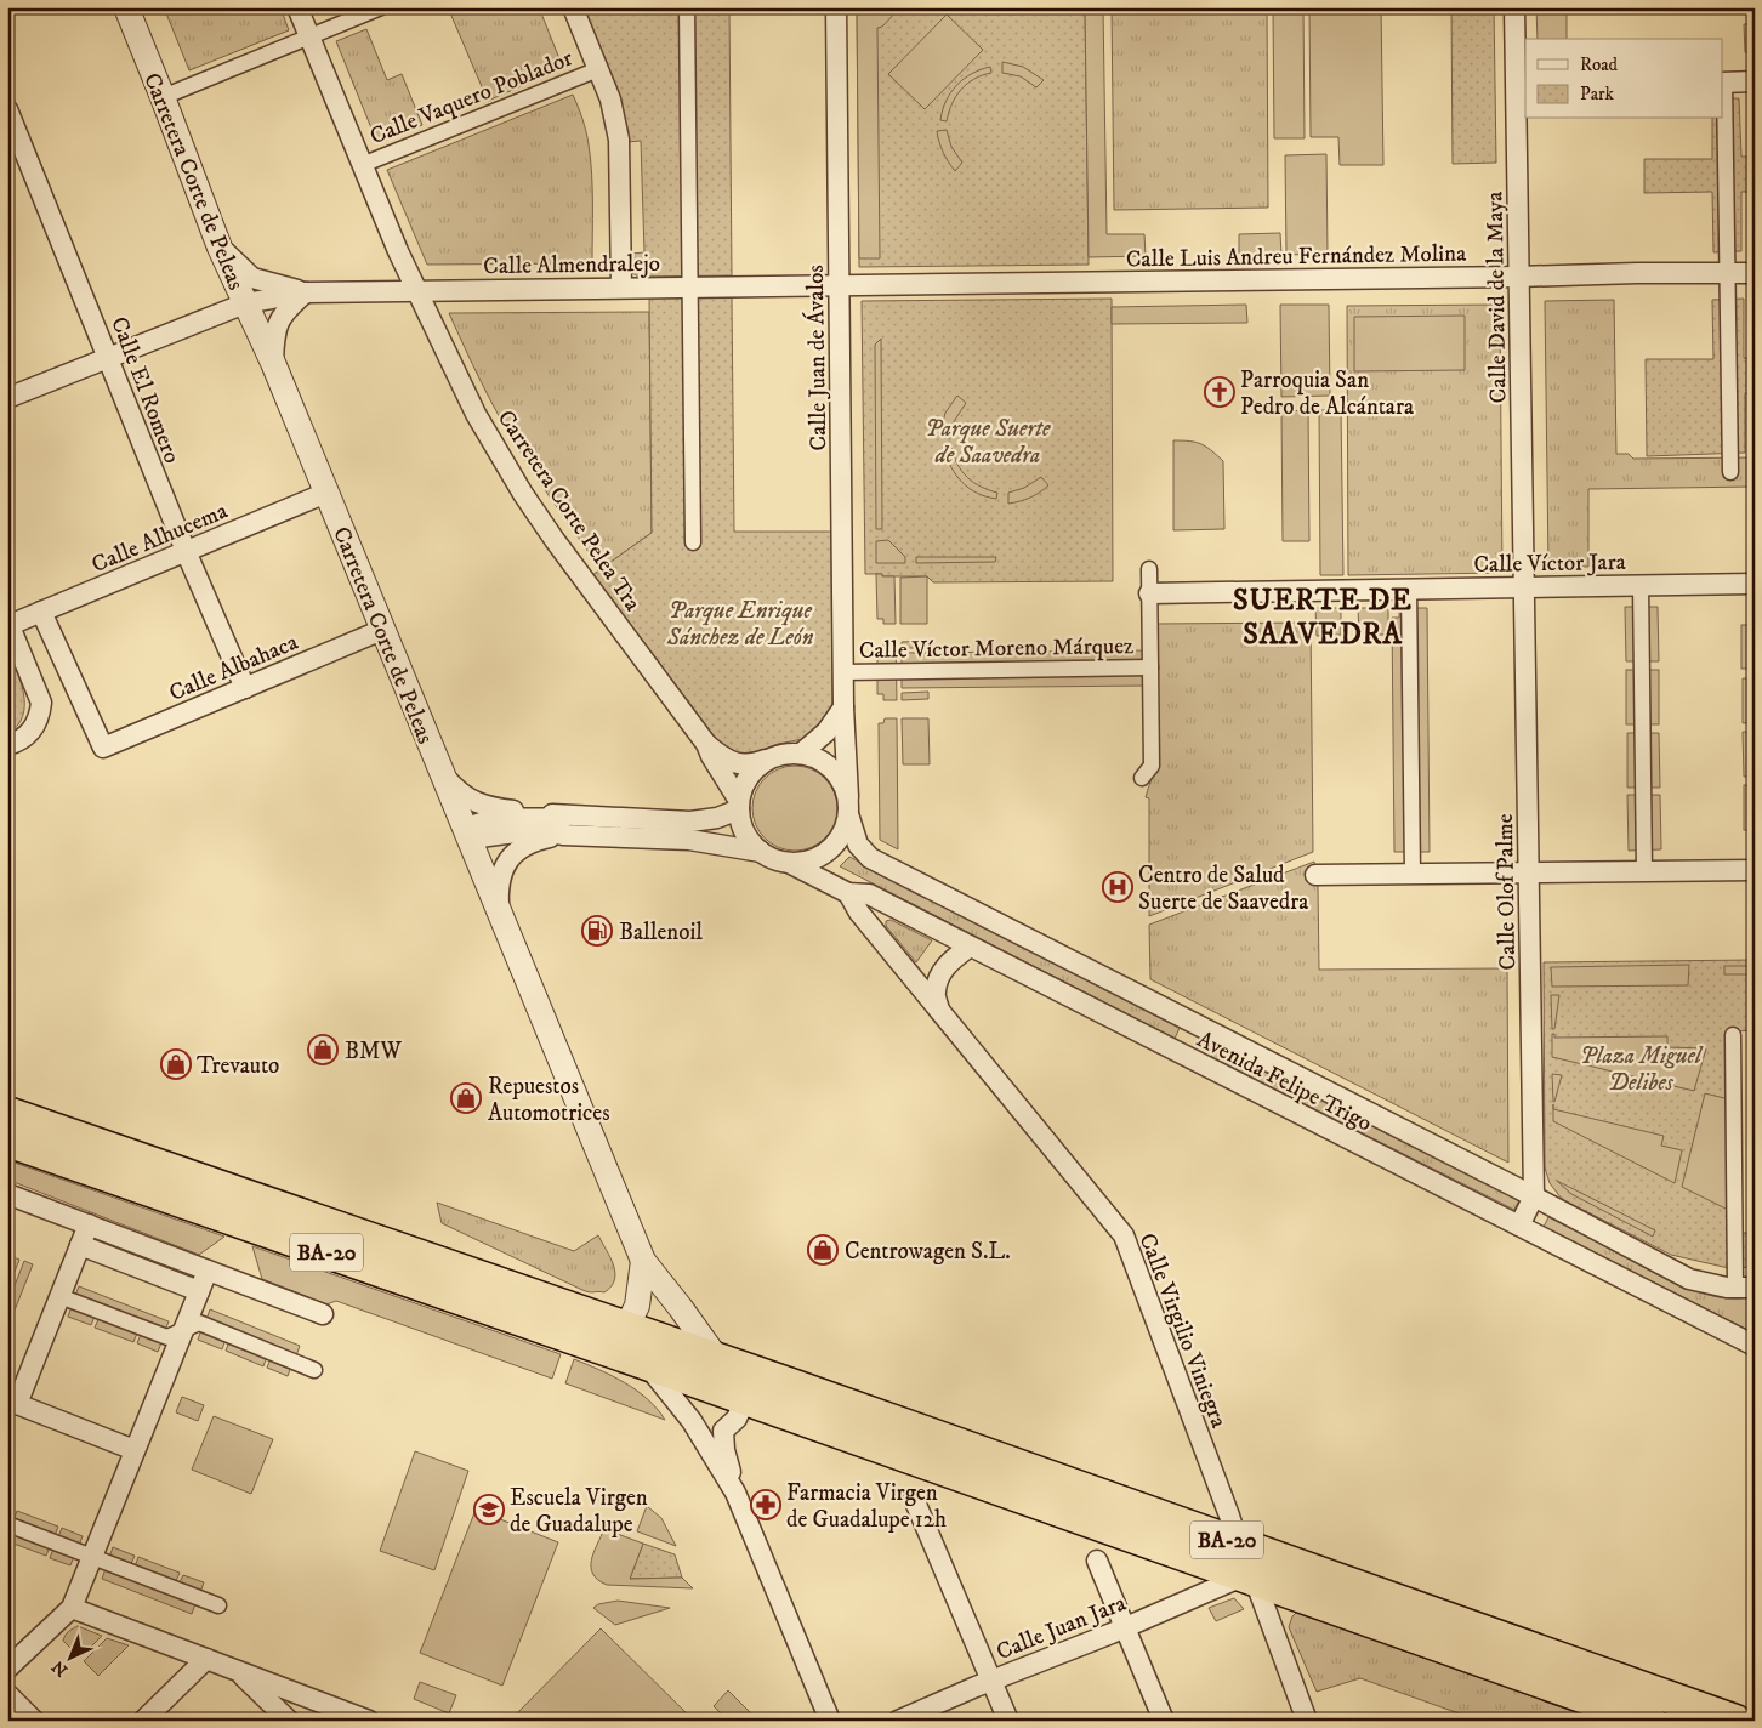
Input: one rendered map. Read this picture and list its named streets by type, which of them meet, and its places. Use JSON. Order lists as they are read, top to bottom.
{
  "streets": {
    "highway": ["BA-20"],
    "street": [
      "Calle Vaquero Poblador",
      "Carretera Corte de Peleas",
      "Calle Luis Andreu Fernández Molina",
      "Calle Almendralejo",
      "Calle David de la Maya",
      "Calle Juan de Ávalos",
      "Calle El Romero",
      "Carretera Corte Pelea Tra",
      "Calle Alhucema",
      "Calle Víctor Jara",
      "Calle Víctor Moreno Márquez",
      "Calle Albahaca",
      "Calle Olof Palme",
      "Avenida Felipe Trigo",
      "Calle Virgilio Viniegra",
      "Calle Juan Jara"
    ]
  },
  "crossings": [
    ["Calle Vaquero Poblador", "Carretera Corte Pelea Tra"],
    ["Carretera Corte de Peleas", "Calle Almendralejo"],
    ["Carretera Corte de Peleas", "Calle Alhucema"],
    ["Carretera Corte de Peleas", "Calle Albahaca"],
    ["Carretera Corte de Peleas", "BA-20"],
    ["Calle Luis Andreu Fernández Molina", "Calle Almendralejo"],
    ["Calle Luis Andreu Fernández Molina", "Calle David de la Maya"],
    ["Calle Luis Andreu Fernández Molina", "Calle Juan de Ávalos"],
    ["Calle Almendralejo", "Calle Juan de Ávalos"],
    ["Calle Almendralejo", "Carretera Corte Pelea Tra"],
    ["Calle David de la Maya", "Calle Víctor Jara"],
    ["Calle David de la Maya", "Calle Olof Palme"],
    ["Calle Juan de Ávalos", "Carretera Corte Pelea Tra"],
    ["Calle Juan de Ávalos", "Calle Víctor Moreno Márquez"],
    ["Calle Juan de Ávalos", "Avenida Felipe Trigo"],
    ["Calle El Romero", "Calle Alhucema"],
    ["Calle El Romero", "Calle Albahaca"],
    ["Carretera Corte Pelea Tra", "Avenida Felipe Trigo"],
    ["Calle Alhucema", "Calle Albahaca"],
    ["Calle Víctor Jara", "Calle Olof Palme"],
    ["Calle Olof Palme", "Avenida Felipe Trigo"],
    ["Avenida Felipe Trigo", "Calle Virgilio Viniegra"],
    ["BA-20", "Calle Virgilio Viniegra"],
    ["BA-20", "Calle Juan Jara"]
  ],
  "districts": ["SUERTE DE SAAVEDRA"],
  "parks": ["Parque Suerte de Saavedra", "Parque Enrique Sánchez de León", "Plaza Miguel Delibes"],
  "places": {
    "church": ["Parroquia San Pedro de Alcántara"],
    "hospital": ["Centro de Salud Suerte de Saavedra"],
    "fuel station": ["Ballenoil"],
    "shop": [
      "BMW",
      "Trevauto",
      "Repuestos Automotrices",
      "Centrowagen S.L."
    ],
    "pharmacy": ["Farmacia Virgen de Guadalupe 12h"],
    "school or university": ["Escuela Virgen de Guadalupe"]
  },
  "legend": ["Road", "Park"],
  "north": "bottom left"
}
